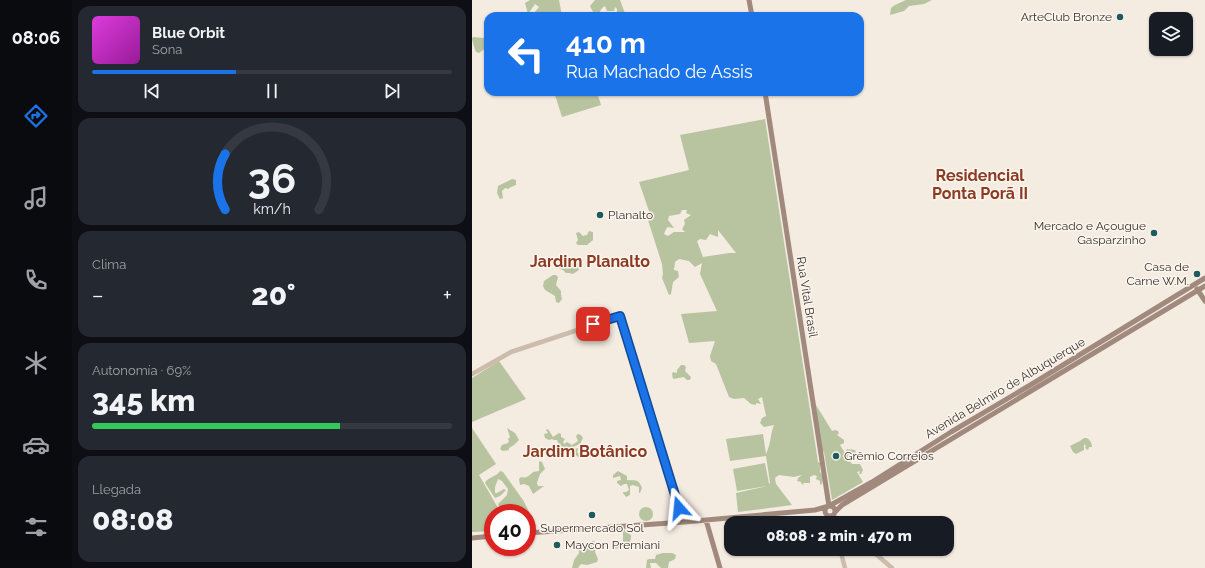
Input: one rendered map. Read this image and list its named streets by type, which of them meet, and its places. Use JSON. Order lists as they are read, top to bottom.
{
  "streets": {
    "main road": ["Rua Vital Brasil", "Avenida Belmiro de Albuquerque"]
  },
  "crossings": [
    ["Rua Vital Brasil", "Avenida Belmiro de Albuquerque"]
  ],
  "districts": ["Residencial Ponta Porã II", "Jardim Planalto", "Jardim Botânico"],
  "places": [
    "ArteClub Bronze",
    "Planalto",
    "Mercado e Açougue Gasparzinho",
    "Casa de Carne W.M.",
    "Grêmio Correios",
    "Supermercado Sol",
    "Maycon Premiani"
  ],
  "page": {
    "tabs": "08:06",
    "turn": ["410 m", "Rua Machado de Assis"],
    "song": ["Blue Orbit", "Sona"],
    "tile": [
      "Clima",
      ["Autonomía · 69%", "345 km"],
      ["Llegada", "08:08"]
    ],
    "heat": ["−", "20°", "+"],
    "limit": "40",
    "trip": "08:08 · 2 min · 470 m",
    "gauge": ["36", "km/h"]
  }
}
